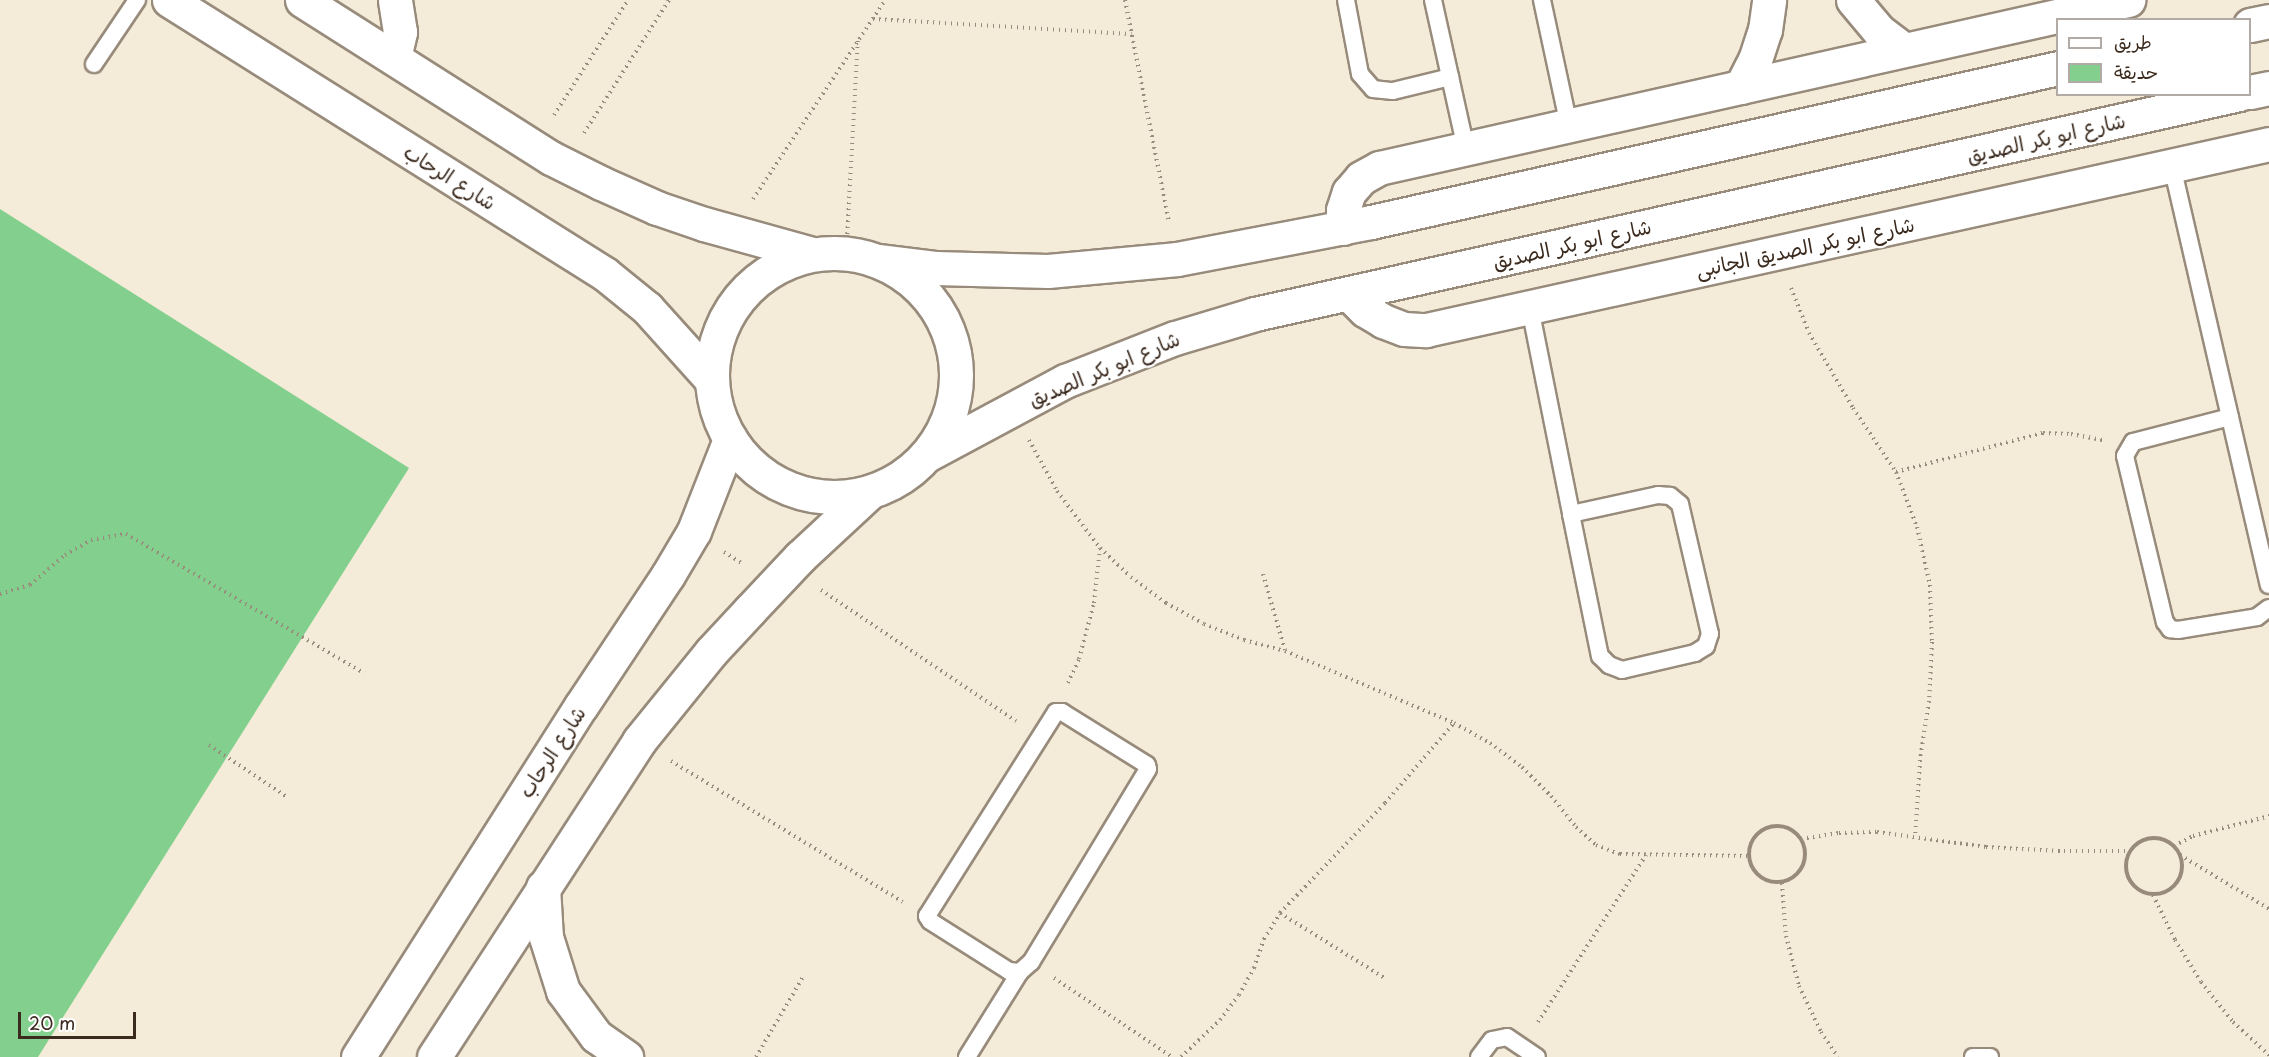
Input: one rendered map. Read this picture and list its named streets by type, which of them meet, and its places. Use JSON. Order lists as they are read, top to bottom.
{
  "streets": {
    "street": ["شارع ابو بكر الصديق", "شارع الرحاب", "شارع ابو بكر الصديق الجانبى"]
  },
  "crossings": [
    ["شارع ابو بكر الصديق", "شارع ابو بكر الصديق الجانبى"]
  ],
  "legend": ["طريق", "حديقة"],
  "scale_bar": "20 m"
}
